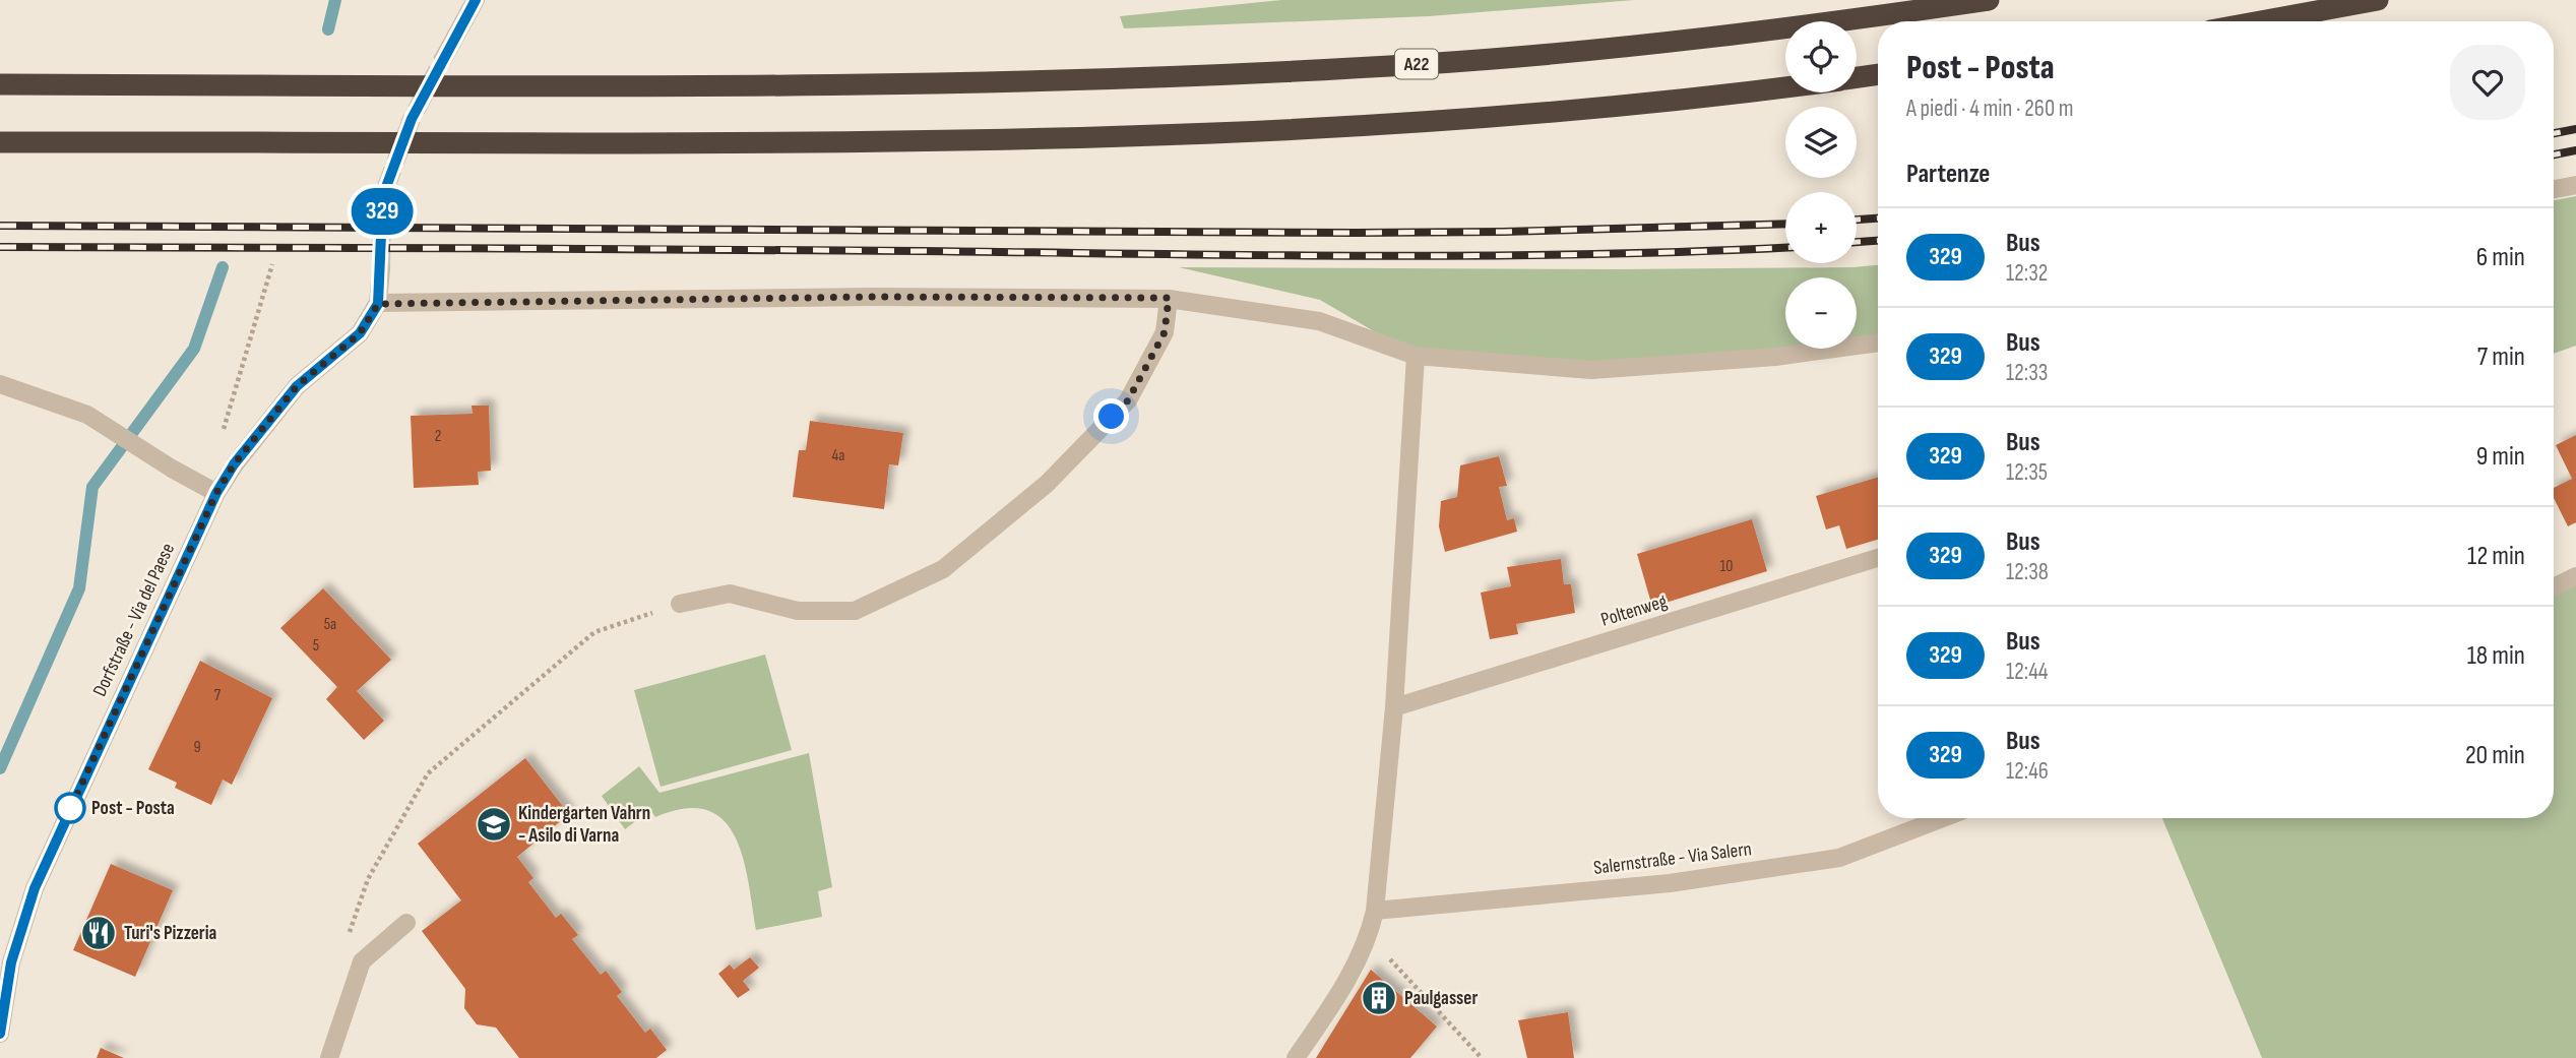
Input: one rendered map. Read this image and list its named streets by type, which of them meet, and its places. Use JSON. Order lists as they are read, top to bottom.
{
  "streets": {
    "highway": ["A22"],
    "street": ["Poltenweg", "Dorfstraße - Via del Paese", "Salernstraße - Via Salern"]
  },
  "places": {
    "other": ["Post - Posta"],
    "school or university": ["Kindergarten Vahrn - Asilo di Varna"],
    "restaurant": ["Turi's Pizzeria"],
    "building": ["Paulgasser"]
  },
  "lines": ["bus line 329"],
  "house_numbers": [
    "2",
    "4a",
    "10",
    "5a",
    "5",
    "7",
    "9"
  ],
  "page": {
    "on_map": "329",
    "map_buttons": ["+", "−"],
    "heading": [
      ["Post - Posta", "A piedi · 4 min · 260 m"],
      "Partenze"
    ],
    "list": [
      {
        "mark": "329",
        "name": "Bus",
        "note": "12:32",
        "value": "6 min"
      },
      {
        "mark": "329",
        "name": "Bus",
        "note": "12:33",
        "value": "7 min"
      },
      {
        "mark": "329",
        "name": "Bus",
        "note": "12:35",
        "value": "9 min"
      },
      {
        "mark": "329",
        "name": "Bus",
        "note": "12:38",
        "value": "12 min"
      },
      {
        "mark": "329",
        "name": "Bus",
        "note": "12:44",
        "value": "18 min"
      },
      {
        "mark": "329",
        "name": "Bus",
        "note": "12:46",
        "value": "20 min"
      }
    ]
  }
}
